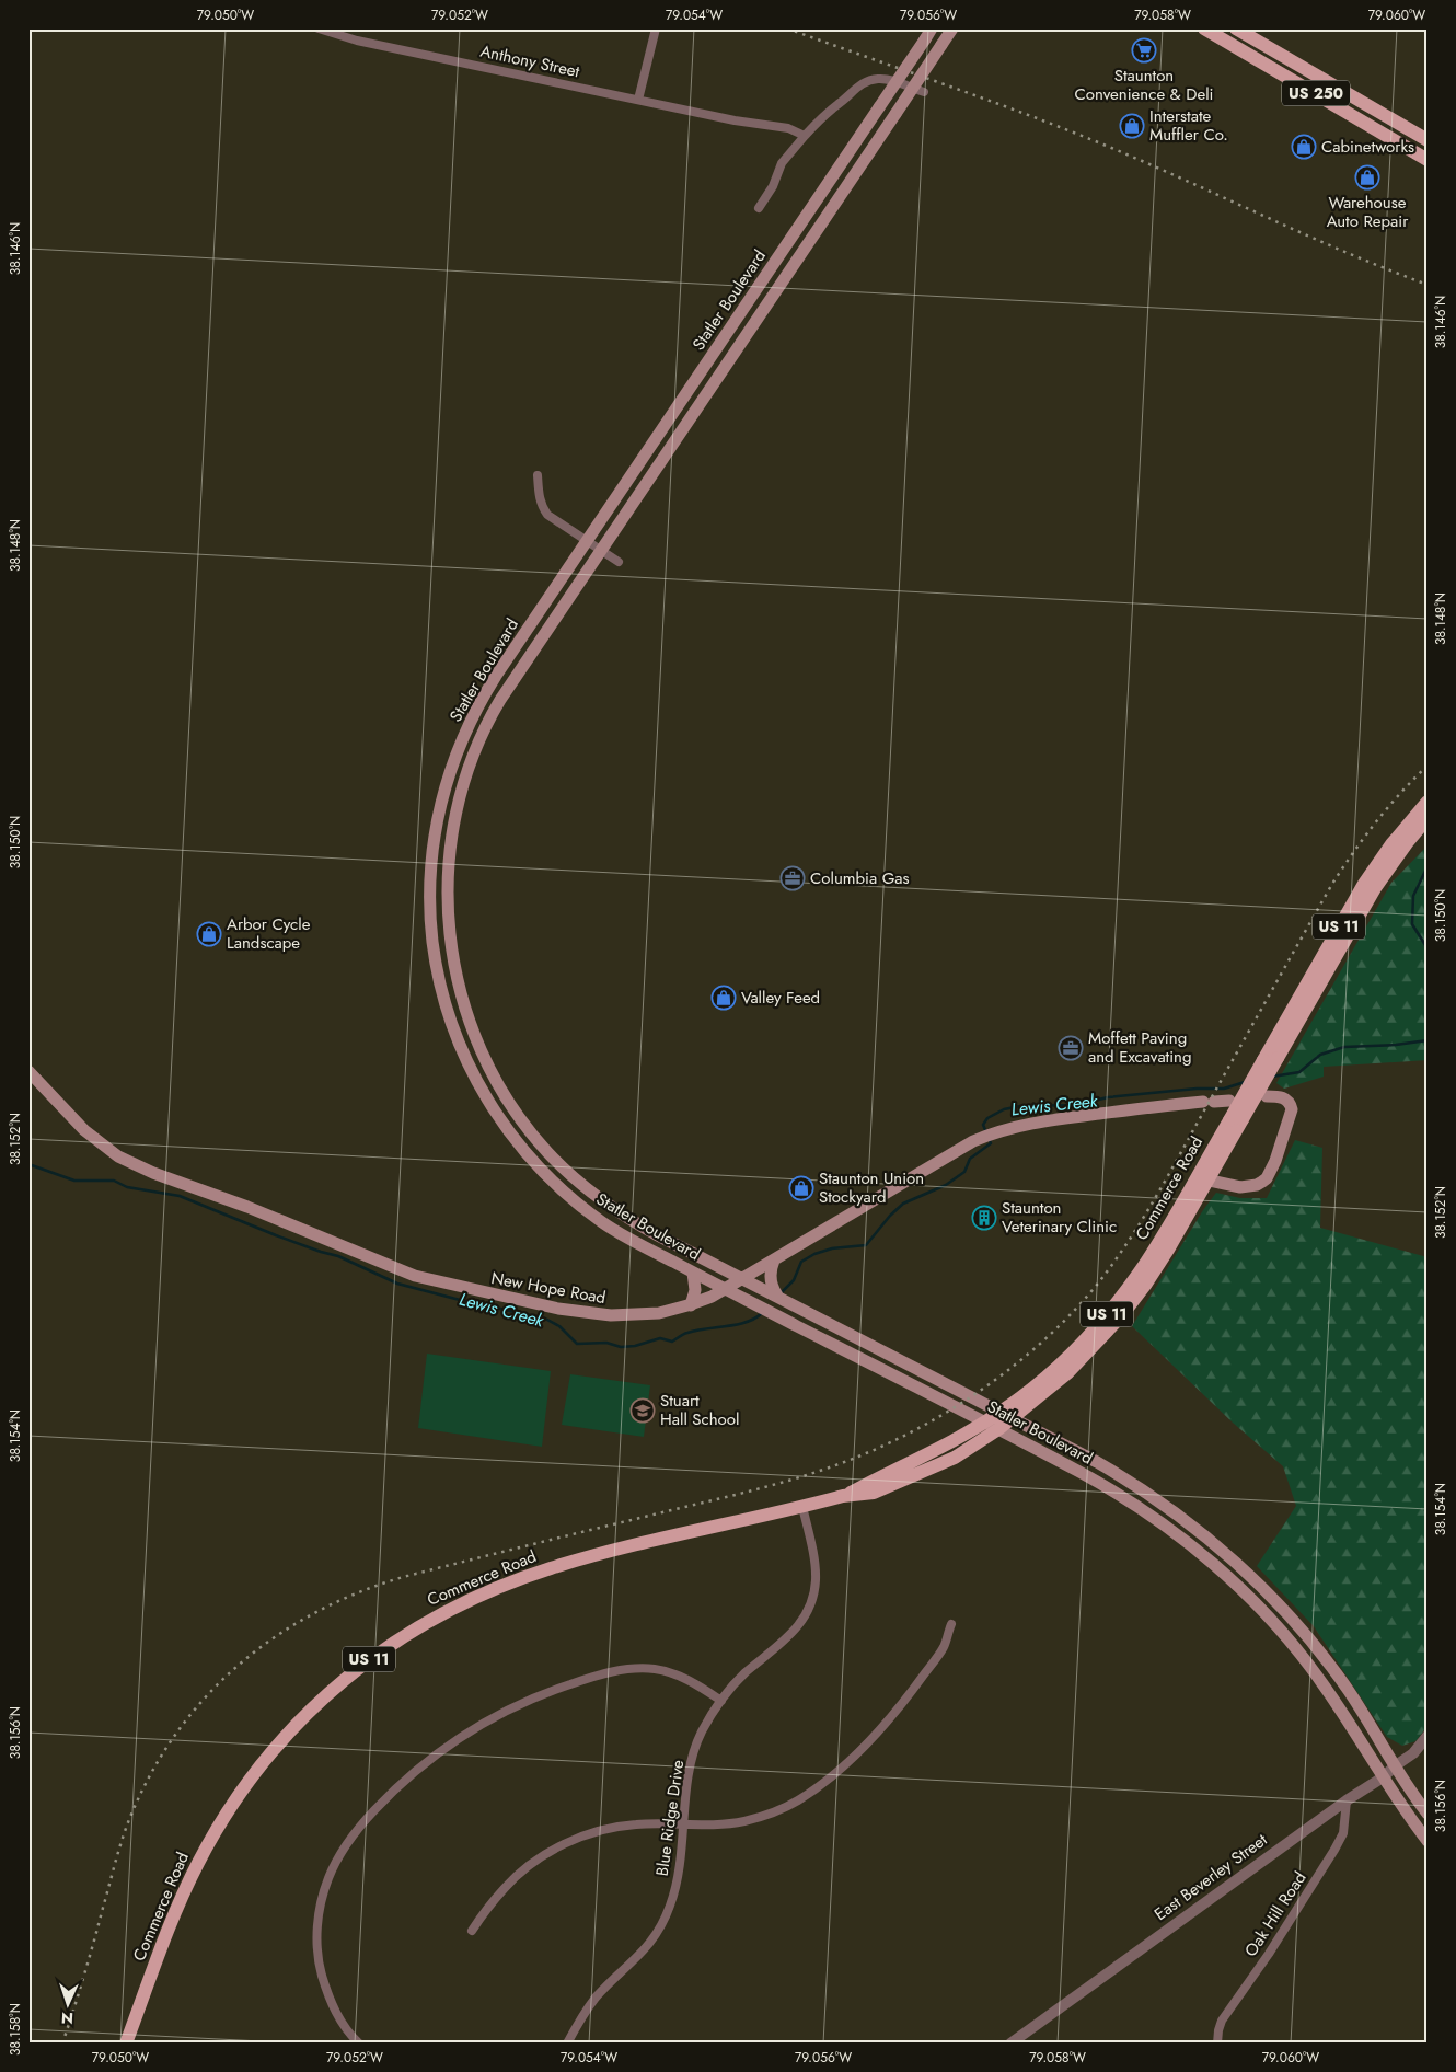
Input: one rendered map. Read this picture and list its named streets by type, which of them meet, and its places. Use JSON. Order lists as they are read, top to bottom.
{
  "streets": {
    "main road": [
      "US 250",
      "Statler Boulevard",
      "US 11",
      "Commerce Road",
      "New Hope Road"
    ],
    "street": [
      "Anthony Street",
      "Blue Ridge Drive",
      "East Beverley Street",
      "Oak Hill Road"
    ]
  },
  "crossings": [
    ["Statler Boulevard", "Commerce Road"],
    ["Statler Boulevard", "New Hope Road"],
    ["Statler Boulevard", "East Beverley Street"],
    ["Commerce Road", "Blue Ridge Drive"],
    ["East Beverley Street", "Oak Hill Road"]
  ],
  "water": ["Lewis Creek"],
  "places": {
    "supermarket": ["Staunton Convenience & Deli"],
    "shop": [
      "Interstate Muffler Co.",
      "Cabinetworks",
      "Warehouse Auto Repair",
      "Arbor Cycle Landscape",
      "Valley Feed",
      "Staunton Union Stockyard"
    ],
    "office": ["Columbia Gas", "Moffett Paving and Excavating"],
    "building": ["Staunton Veterinary Clinic"],
    "school or university": ["Stuart Hall School"]
  },
  "north": "bottom",
  "coordinates": [
    "79.050°W",
    "79.052°W",
    "79.054°W",
    "79.056°W",
    "79.058°W",
    "79.060°W",
    "38.146°N",
    "38.148°N",
    "38.150°N",
    "38.152°N",
    "38.154°N",
    "38.156°N",
    "38.158°N"
  ]
}
